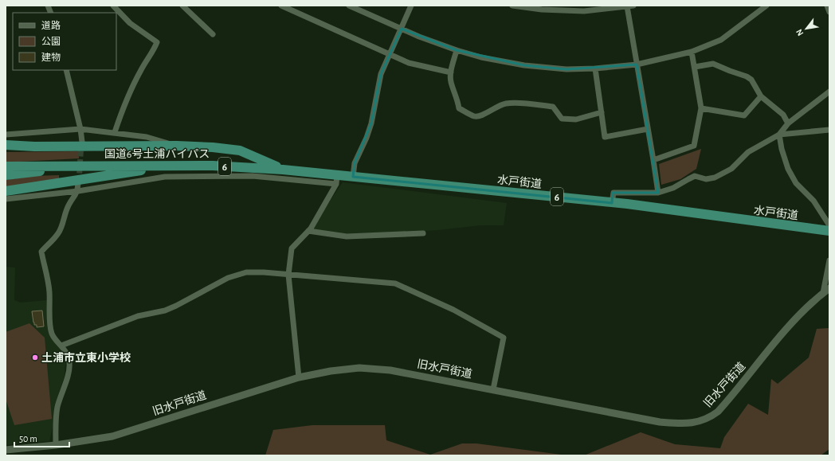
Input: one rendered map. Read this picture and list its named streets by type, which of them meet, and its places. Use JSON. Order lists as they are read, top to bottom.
{
  "streets": {
    "highway": ["国道6号土浦バイパス", "6", "水戸街道"],
    "street": ["旧水戸街道"]
  },
  "crossings": [
    ["国道6号土浦バイパス", "水戸街道"]
  ],
  "places": ["土浦市立東小学校"],
  "legend": ["道路", "公園", "建物"],
  "scale_bar": "50 m",
  "north": "bottom left"
}
